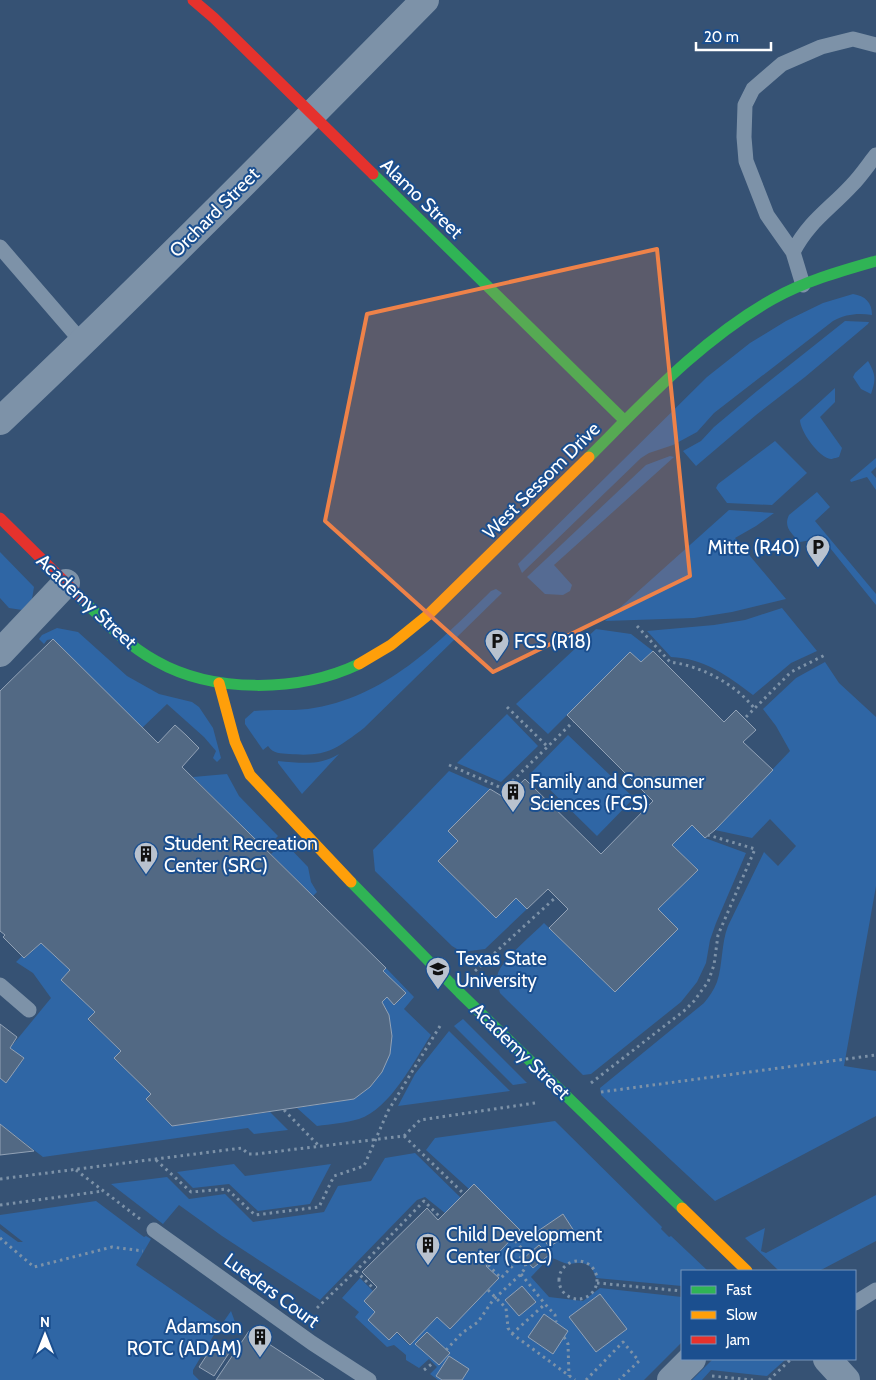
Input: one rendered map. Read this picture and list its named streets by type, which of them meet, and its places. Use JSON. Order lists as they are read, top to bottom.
{
  "streets": {
    "street": [
      "Alamo Street",
      "Orchard Street",
      "West Sessom Drive",
      "Academy Street"
    ],
    "lane": ["Lueders Court"]
  },
  "crossings": [
    ["Alamo Street", "Orchard Street"],
    ["Alamo Street", "West Sessom Drive"],
    ["West Sessom Drive", "Academy Street"]
  ],
  "places": {
    "parking": ["Mitte (R40)", "FCS (R18)"],
    "building": [
      "Family and Consumer Sciences (FCS)",
      "Student Recreation Center (SRC)",
      "Child Development Center (CDC)",
      "Adamson ROTC (ADAM)"
    ],
    "school or university": ["Texas State University"]
  },
  "legend": ["Fast", "Slow", "Jam"],
  "scale_bar": "20 m",
  "north": "top"
}
